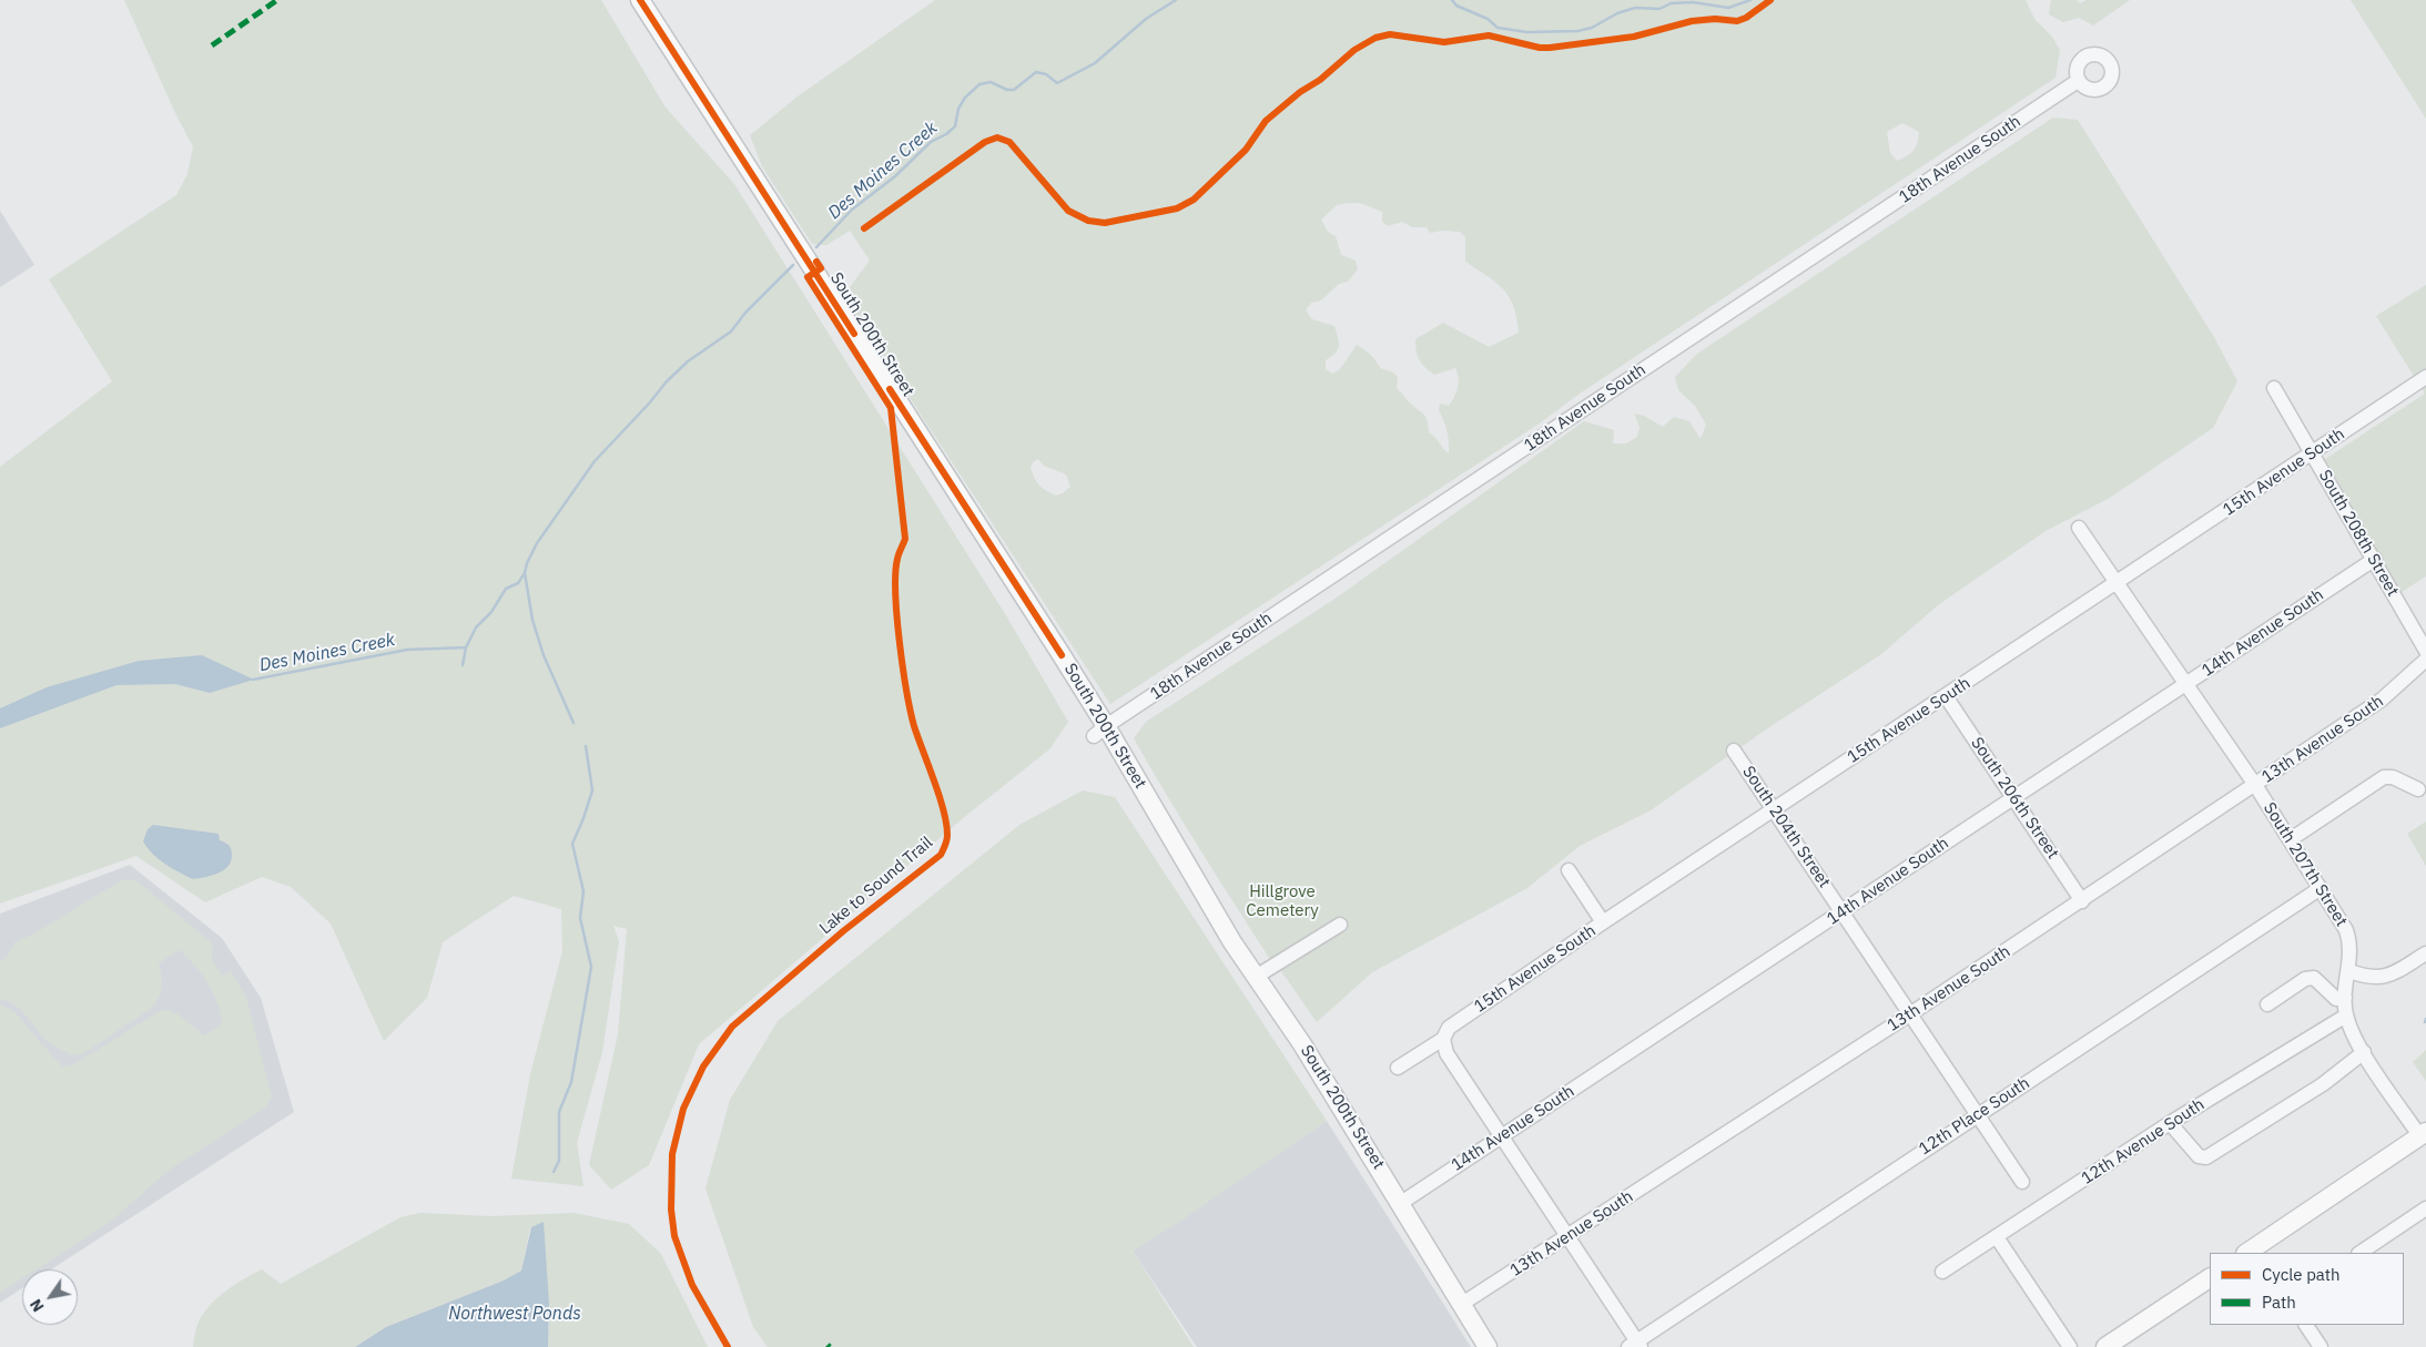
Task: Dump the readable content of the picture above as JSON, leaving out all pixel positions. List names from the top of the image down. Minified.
{"streets":{"main road":["South 200th Street"],"street":["18th Avenue South","15th Avenue South","South 208th Street","14th Avenue South","13th Avenue South","South 206th Street","South 204th Street","South 207th Street","12th Place South","12th Avenue South"],"cycle path":["Lake to Sound Trail"]},"crossings":[["18th Avenue South","South 200th Street"],["South 200th Street","14th Avenue South"],["South 200th Street","13th Avenue South"],["15th Avenue South","South 208th Street"],["15th Avenue South","South 206th Street"],["15th Avenue South","South 204th Street"],["15th Avenue South","South 207th Street"],["South 208th Street","14th Avenue South"],["14th Avenue South","South 206th Street"],["14th Avenue South","South 204th Street"],["14th Avenue South","South 207th Street"],["13th Avenue South","South 206th Street"],["13th Avenue South","South 204th Street"],["13th Avenue South","South 207th Street"],["South 204th Street","12th Place South"],["South 207th Street","12th Place South"],["South 207th Street","12th Avenue South"]],"water":["Des Moines Creek","Northwest Ponds"],"parks":["Hillgrove Cemetery"],"legend":["Cycle path","Path"],"north":"bottom left"}
